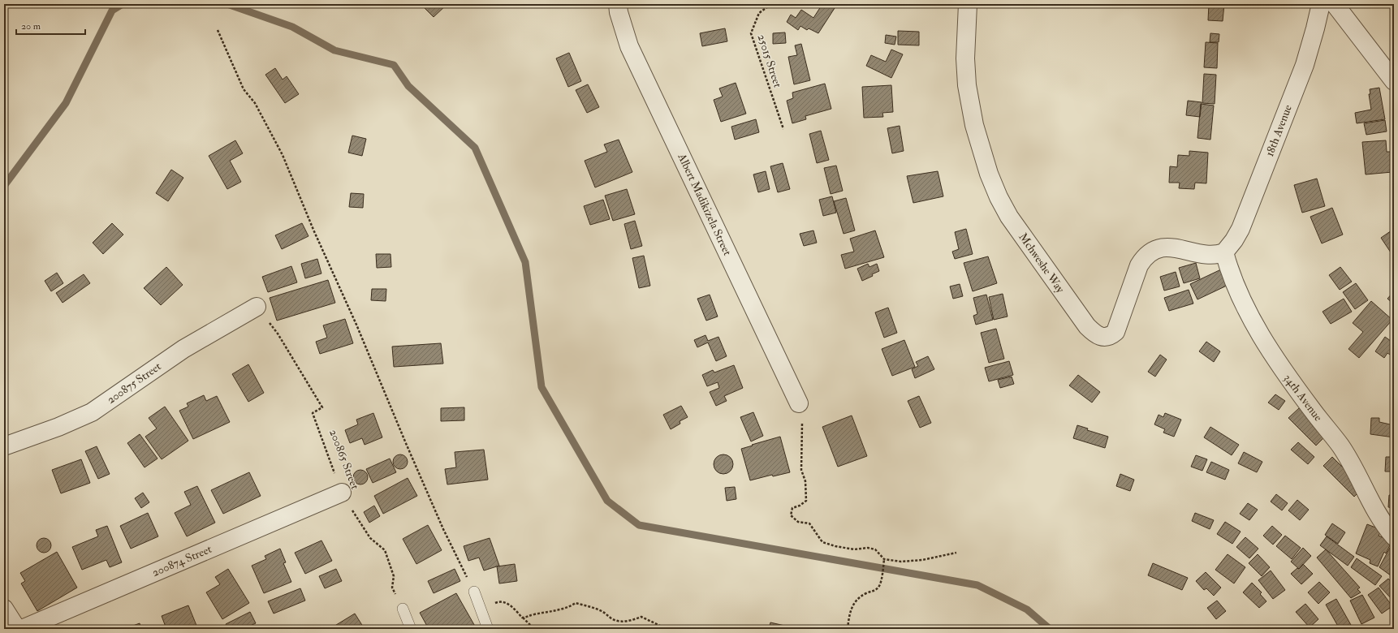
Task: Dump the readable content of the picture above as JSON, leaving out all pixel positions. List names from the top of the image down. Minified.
{"streets":{"street":["18th Avenue","Albert Madikizela Street","Mchweshe Way","200875 Street","34th Avenue","200874 Street"],"path":["25015 Street","200865 Street"]},"crossings":[["18th Avenue","Mchweshe Way"],["18th Avenue","34th Avenue"],["Mchweshe Way","34th Avenue"],["200875 Street","200865 Street"],["200865 Street","200874 Street"]],"scale_bar":"20 m"}
